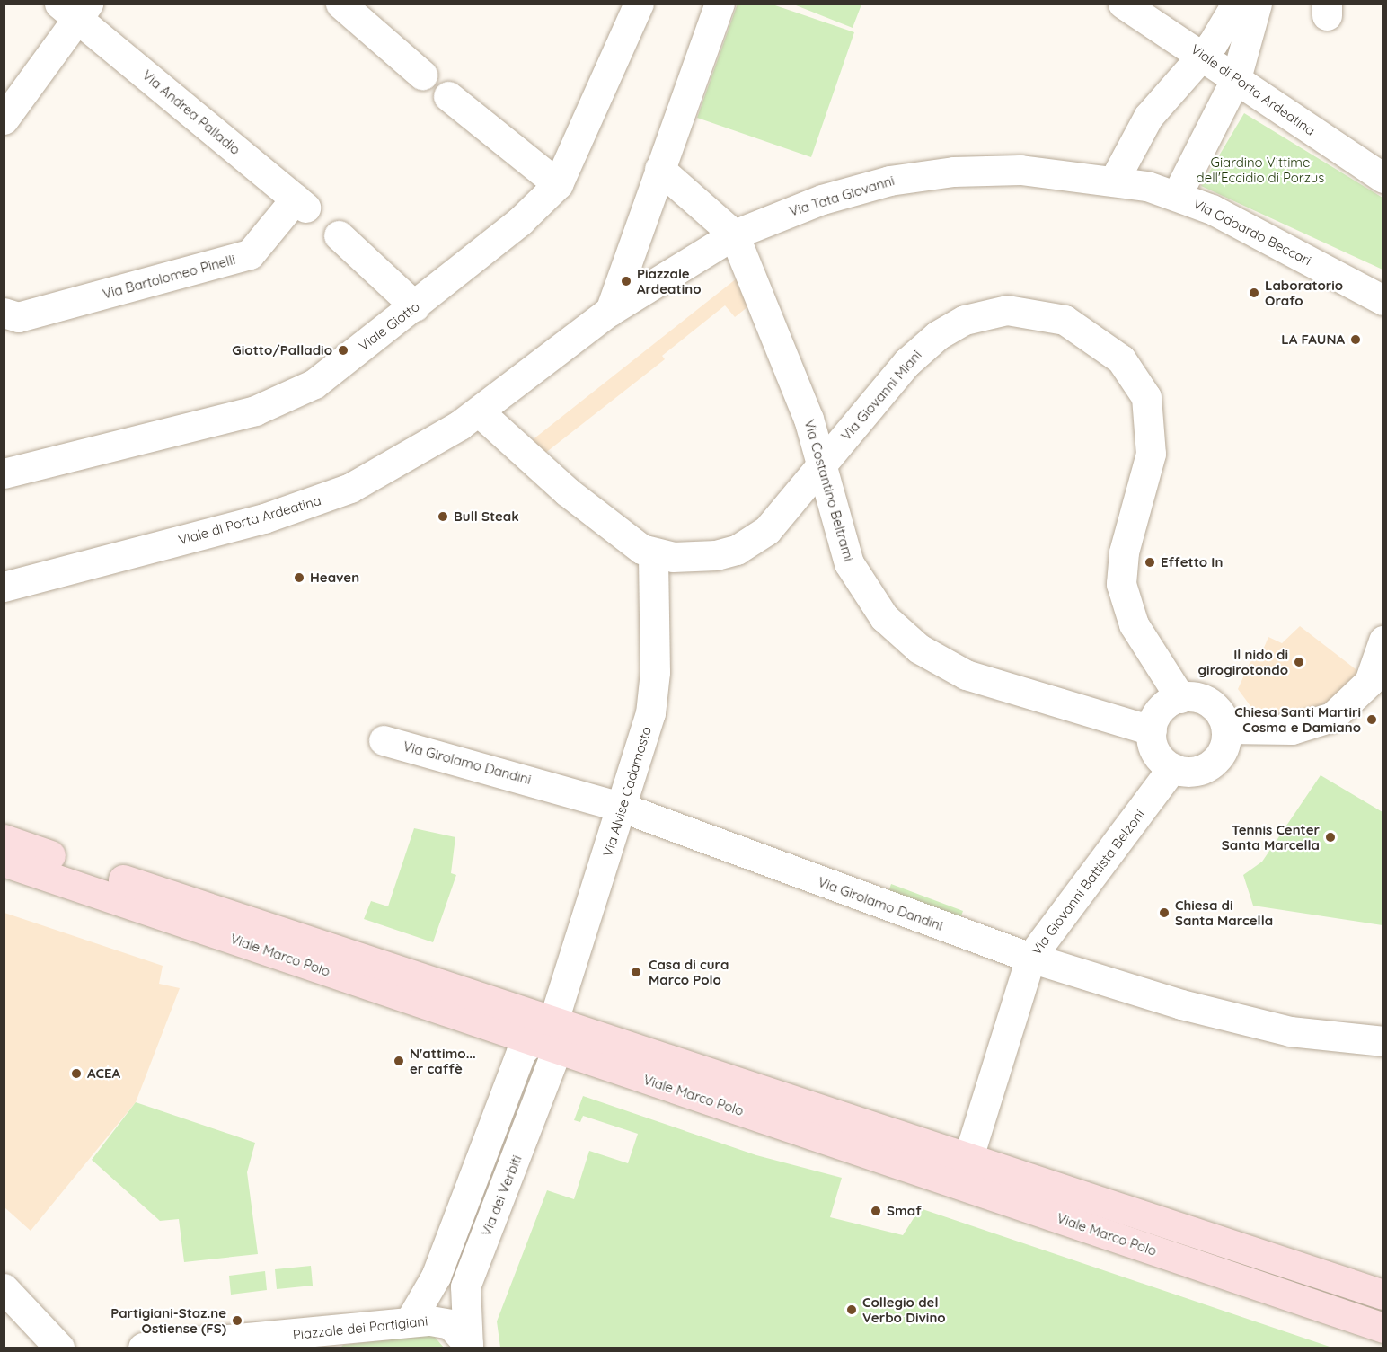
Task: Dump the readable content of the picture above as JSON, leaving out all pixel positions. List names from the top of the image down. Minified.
{"streets":{"main road":["Viale Marco Polo"],"street":["Viale di Porta Ardeatina","Via Andrea Palladio","Via Tata Giovanni","Via Odoardo Beccari","Via Bartolomeo Pinelli","Viale Giotto","Via Giovanni Miani","Via Costantino Beltrami","Via Girolamo Dandini","Via Alvise Cadamosto","Via Giovanni Battista Belzoni","Via dei Verbiti","Piazzale dei Partigiani"]},"crossings":[["Via Andrea Palladio","Via Bartolomeo Pinelli"],["Via Tata Giovanni","Via Odoardo Beccari"],["Via Tata Giovanni","Via Costantino Beltrami"],["Via Giovanni Miani","Via Costantino Beltrami"],["Via Giovanni Miani","Via Alvise Cadamosto"],["Via Giovanni Miani","Via Giovanni Battista Belzoni"],["Via Costantino Beltrami","Via Giovanni Battista Belzoni"],["Via Girolamo Dandini","Via Alvise Cadamosto"],["Via Girolamo Dandini","Via Giovanni Battista Belzoni"],["Via Alvise Cadamosto","Viale Marco Polo"],["Via Giovanni Battista Belzoni","Viale Marco Polo"],["Viale Marco Polo","Via dei Verbiti"],["Via dei Verbiti","Piazzale dei Partigiani"]],"parks":["Giardino Vittime dell'Eccidio di Porzus"],"places":["Piazzale Ardeatino","Laboratorio Orafo","LA FAUNA","Giotto/Palladio","Bull Steak","Effetto In","Heaven","Il nido di girogirotondo","Chiesa Santi Martiri Cosma e Damiano","Tennis Center Santa Marcella","Chiesa di Santa Marcella","Casa di cura Marco Polo","N'attimo... er caffè","ACEA","Smaf","Collegio del Verbo Divino","Partigiani-Staz.ne Ostiense (FS)"]}
